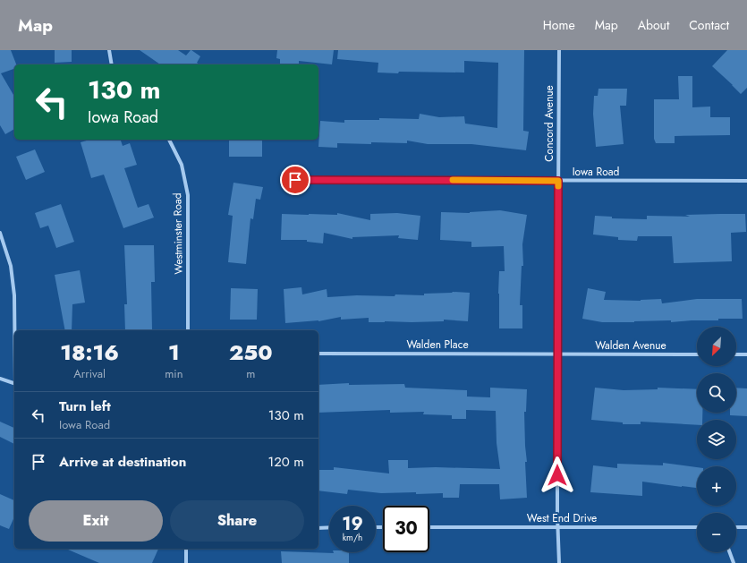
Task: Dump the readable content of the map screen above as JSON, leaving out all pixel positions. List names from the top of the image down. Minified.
{"streets":{"street":["Concord Avenue","Iowa Road","Westminster Road","Walden Place","Walden Avenue","West End Drive"]},"crossings":[["Concord Avenue","Iowa Road"],["Concord Avenue","Walden Place"],["Concord Avenue","Walden Avenue"],["Concord Avenue","West End Drive"],["Walden Place","Walden Avenue"]],"north":"bottom left","page":{"header":"Map","nav":["Home","Map","About","Contact"],"turn":["130 m","Iowa Road"],"map_buttons":["+","−"],"eta":["18:16","Arrival","1","min","250","m"],"list":[{"name":"Turn left","note":"Iowa Road","value":"130 m"},{"name":"Arrive at destination","value":"120 m"}],"buttons":["Exit","Share"],"speed":"19 km/h","limit":"30"}}
